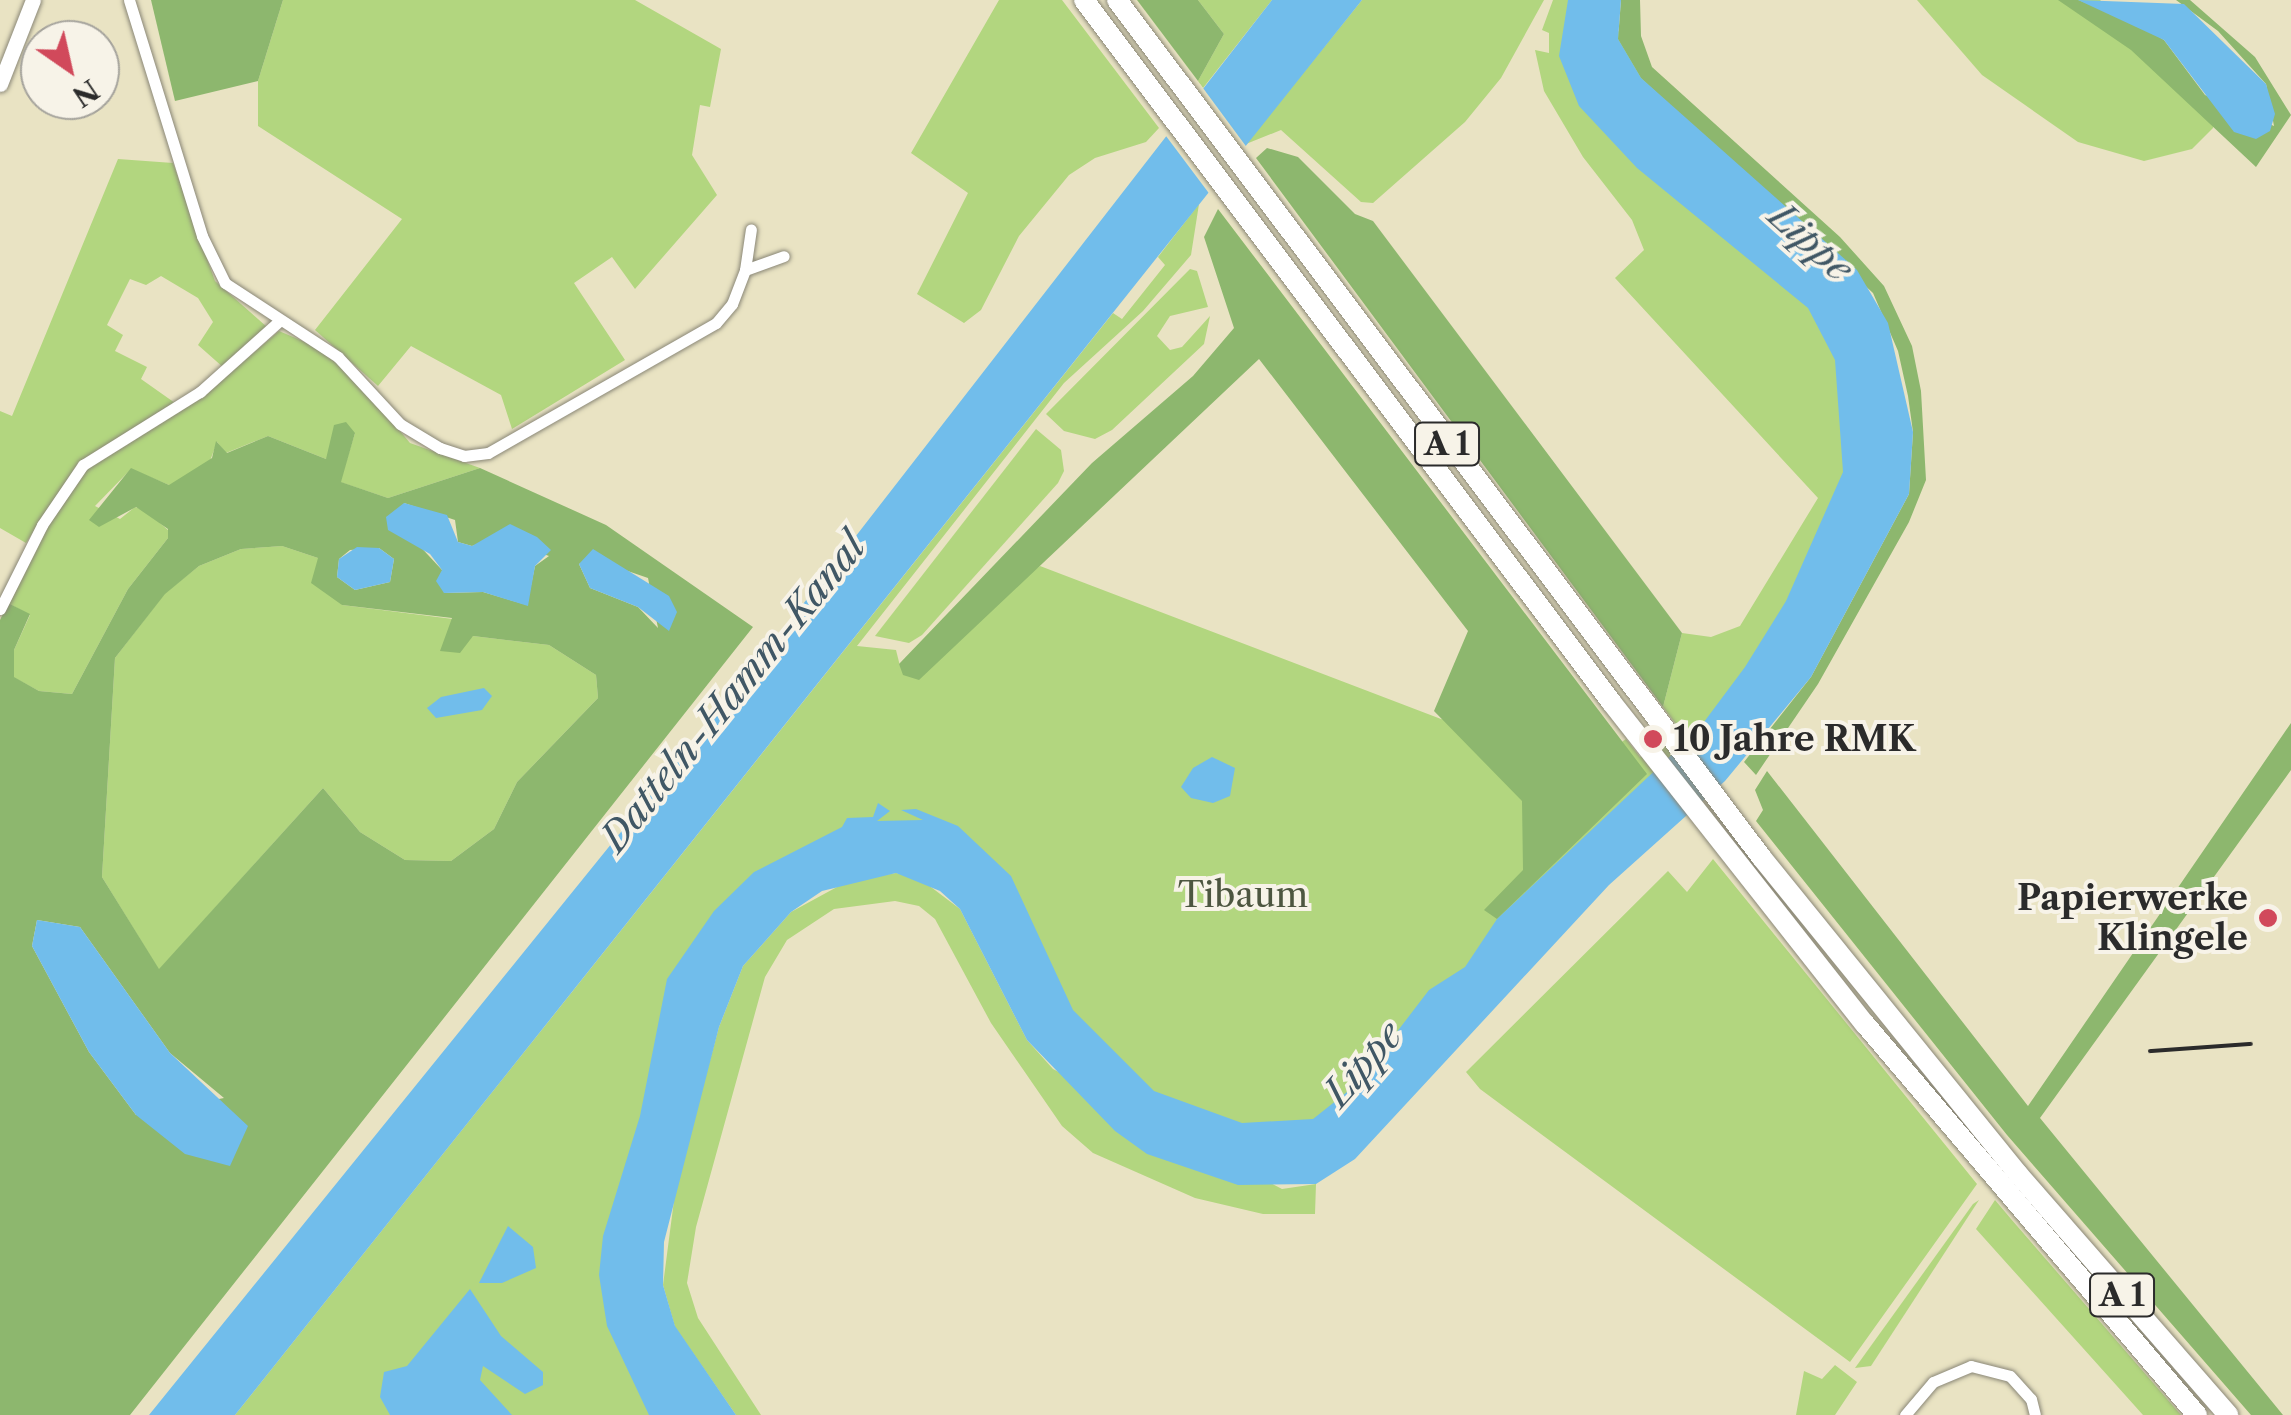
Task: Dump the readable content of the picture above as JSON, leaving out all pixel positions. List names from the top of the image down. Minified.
{"streets":{"highway":["A 1"]},"water":["Lippe","Datteln-Hamm-Kanal"],"parks":["Tibaum"],"places":["10 Jahre RMK","Papierwerke Klingele"],"north":"bottom right"}
